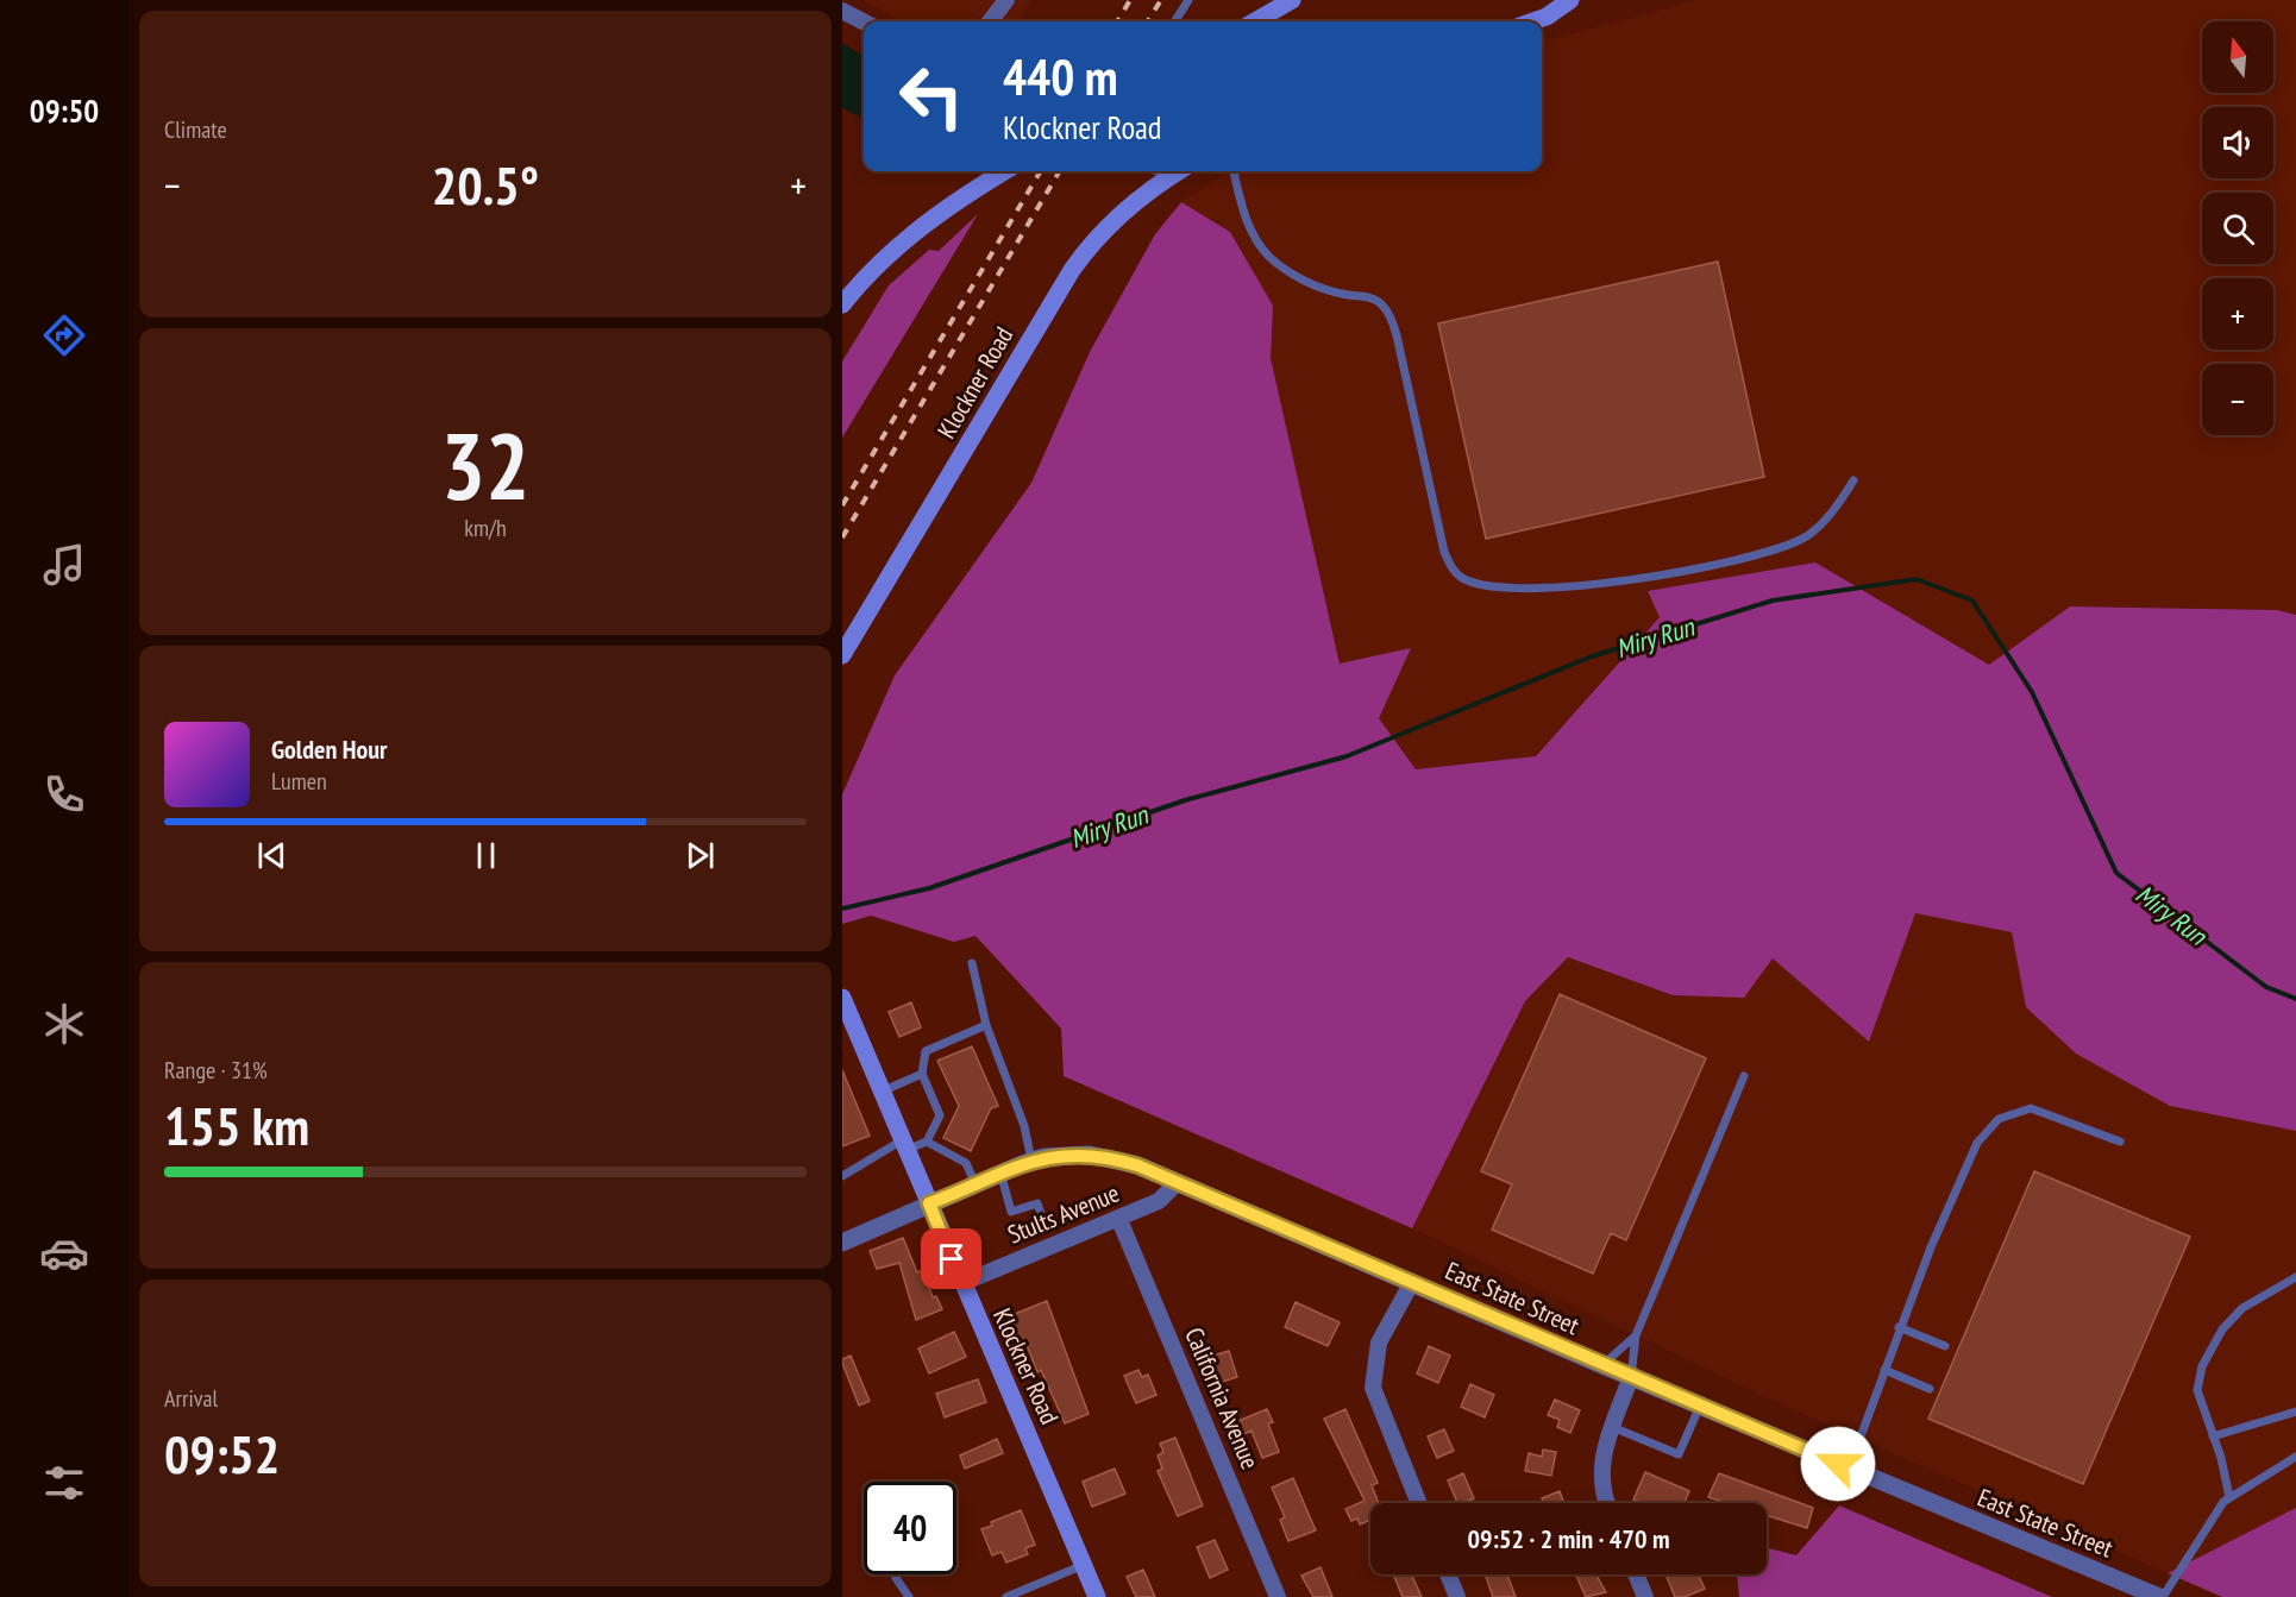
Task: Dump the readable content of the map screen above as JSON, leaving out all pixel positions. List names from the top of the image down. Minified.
{"streets":{"main road":["Klockner Road"],"street":["Stults Avenue","East State Street","California Avenue"]},"crossings":[["Klockner Road","Stults Avenue"],["Klockner Road","East State Street"],["Stults Avenue","East State Street"],["Stults Avenue","California Avenue"]],"water":["Miry Run"],"north":"top","page":{"tabs":"09:50","tile":["Climate",["32","km/h"],["Range · 31%","155 km"],["Arrival","09:52"]],"map_buttons":["+","−"],"turn":["440 m","Klockner Road"],"heat":["−","20.5°","+"],"song":["Golden Hour","Lumen"],"limit":"40","trip":"09:52 · 2 min · 470 m"}}
